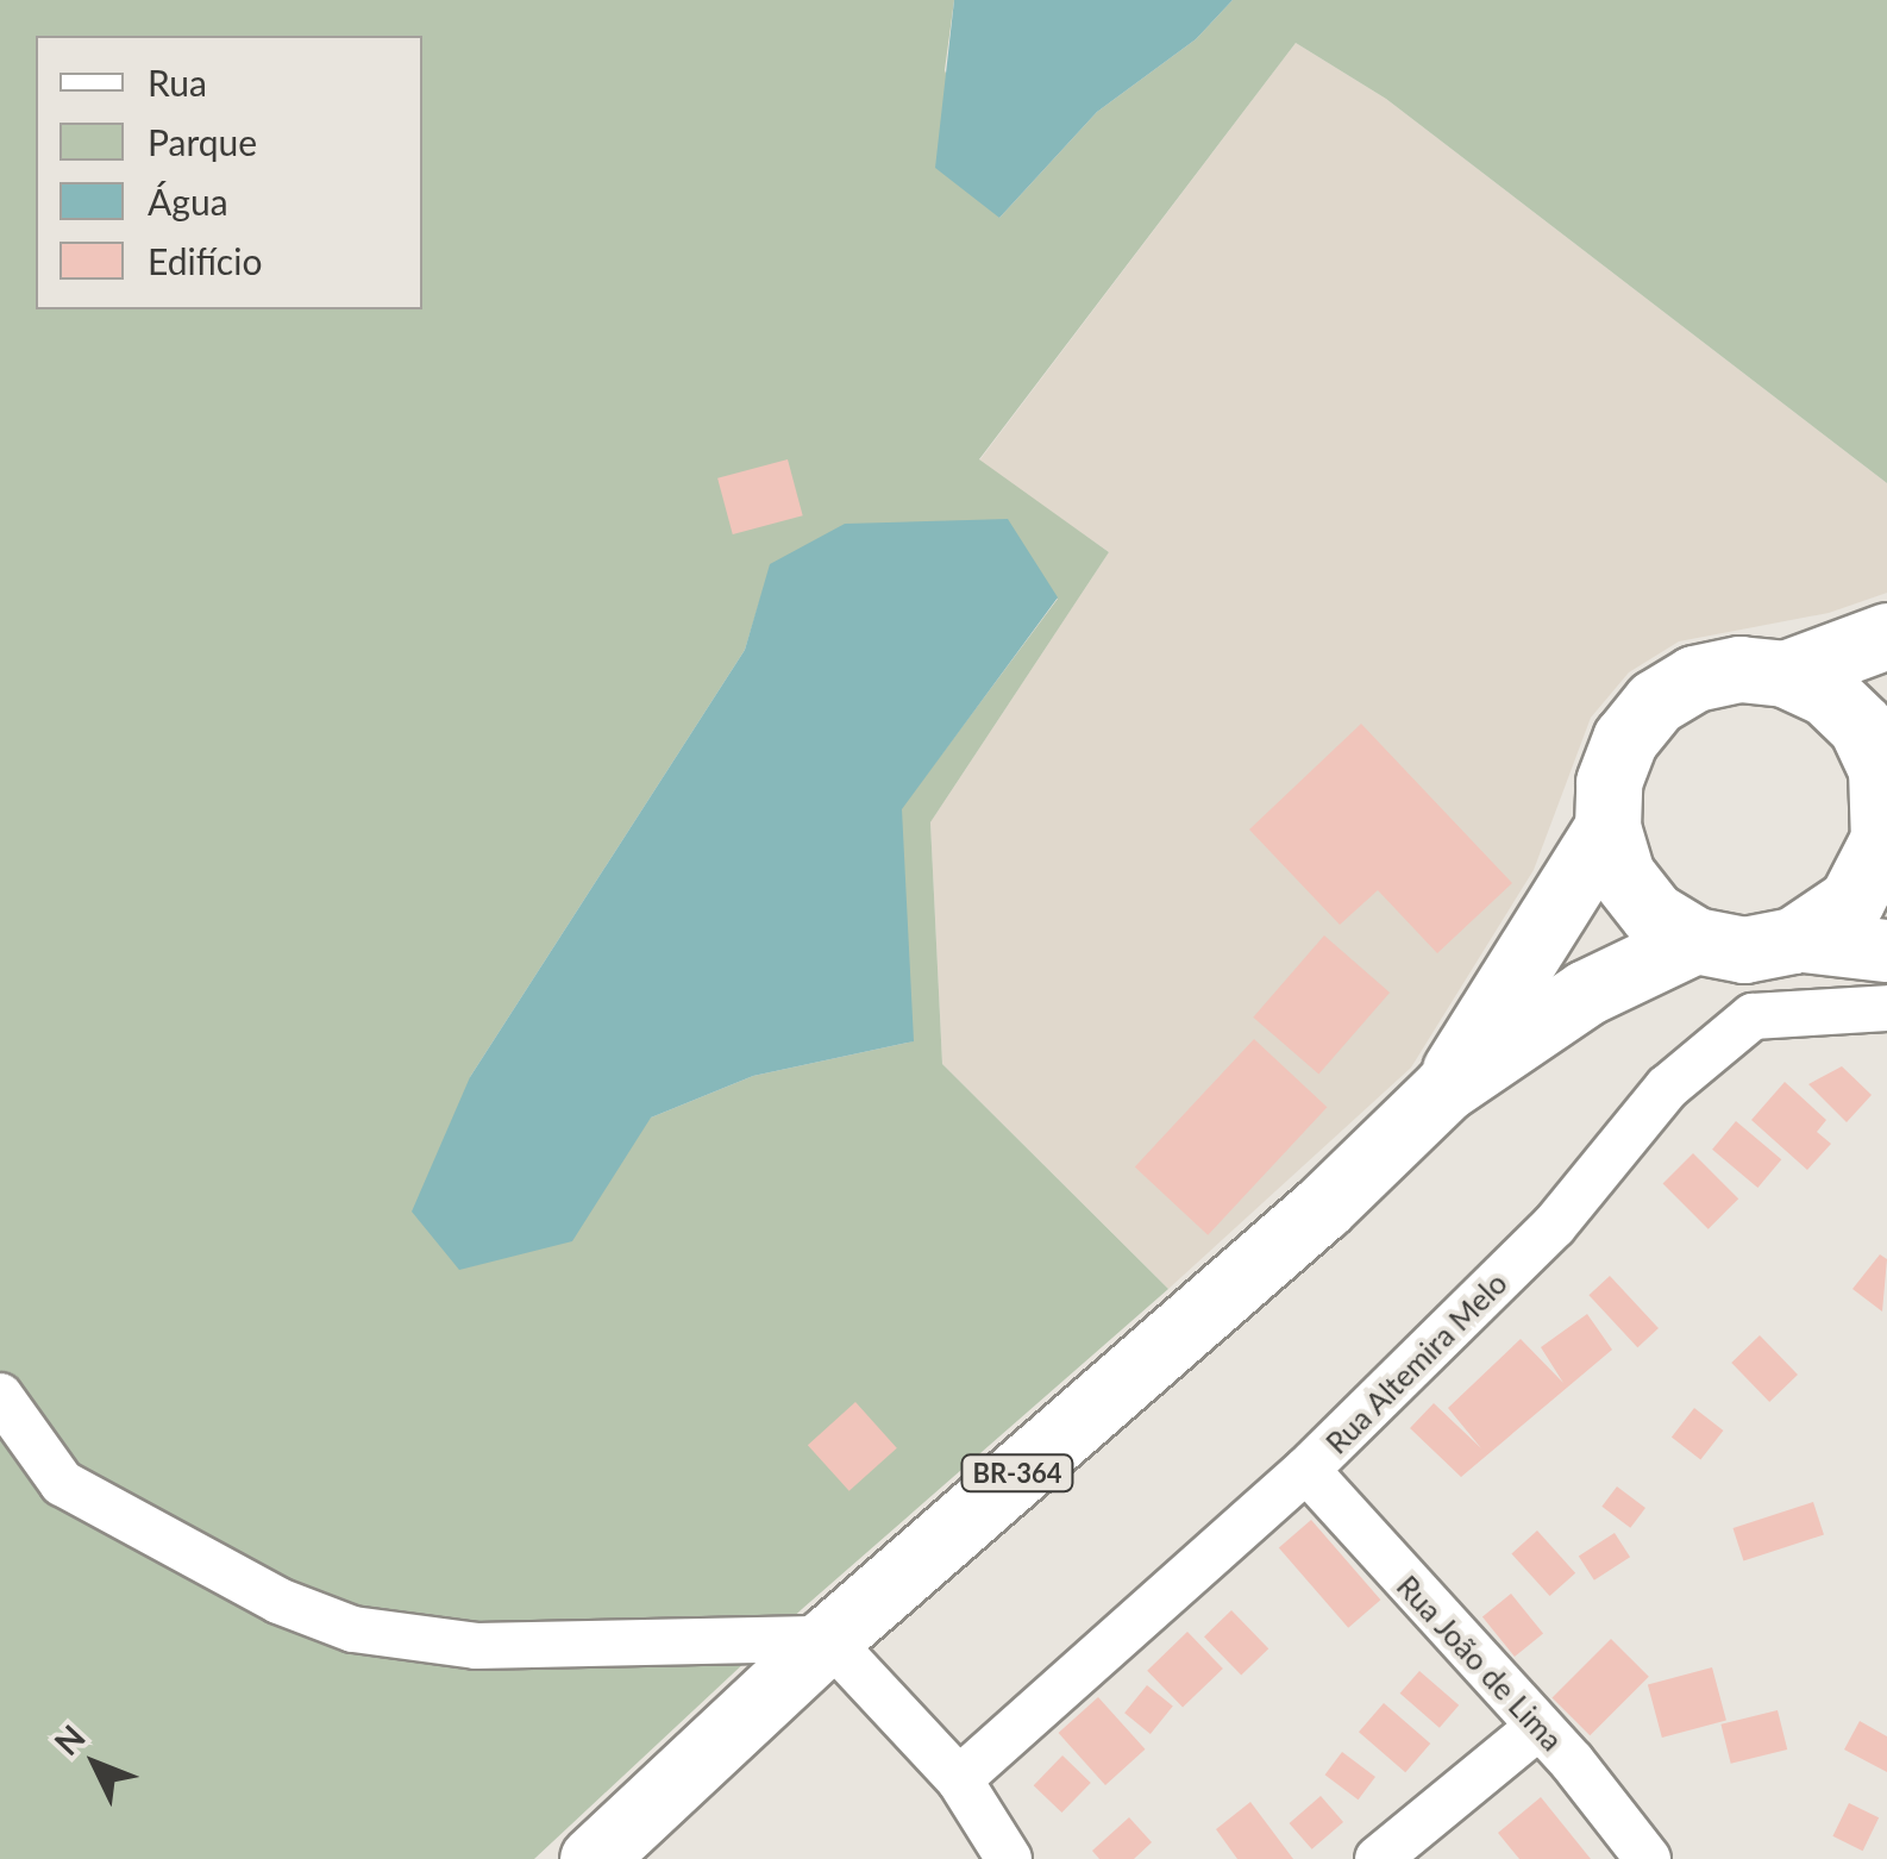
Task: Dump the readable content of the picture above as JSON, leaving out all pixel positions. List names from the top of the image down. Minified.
{"streets":{"main road":["BR-364"],"street":["Rua Altemira Melo","Rua João de Lima"]},"crossings":[["Rua Altemira Melo","Rua João de Lima"]],"legend":["Rua","Parque","Água","Edifício"],"north":"top left"}
